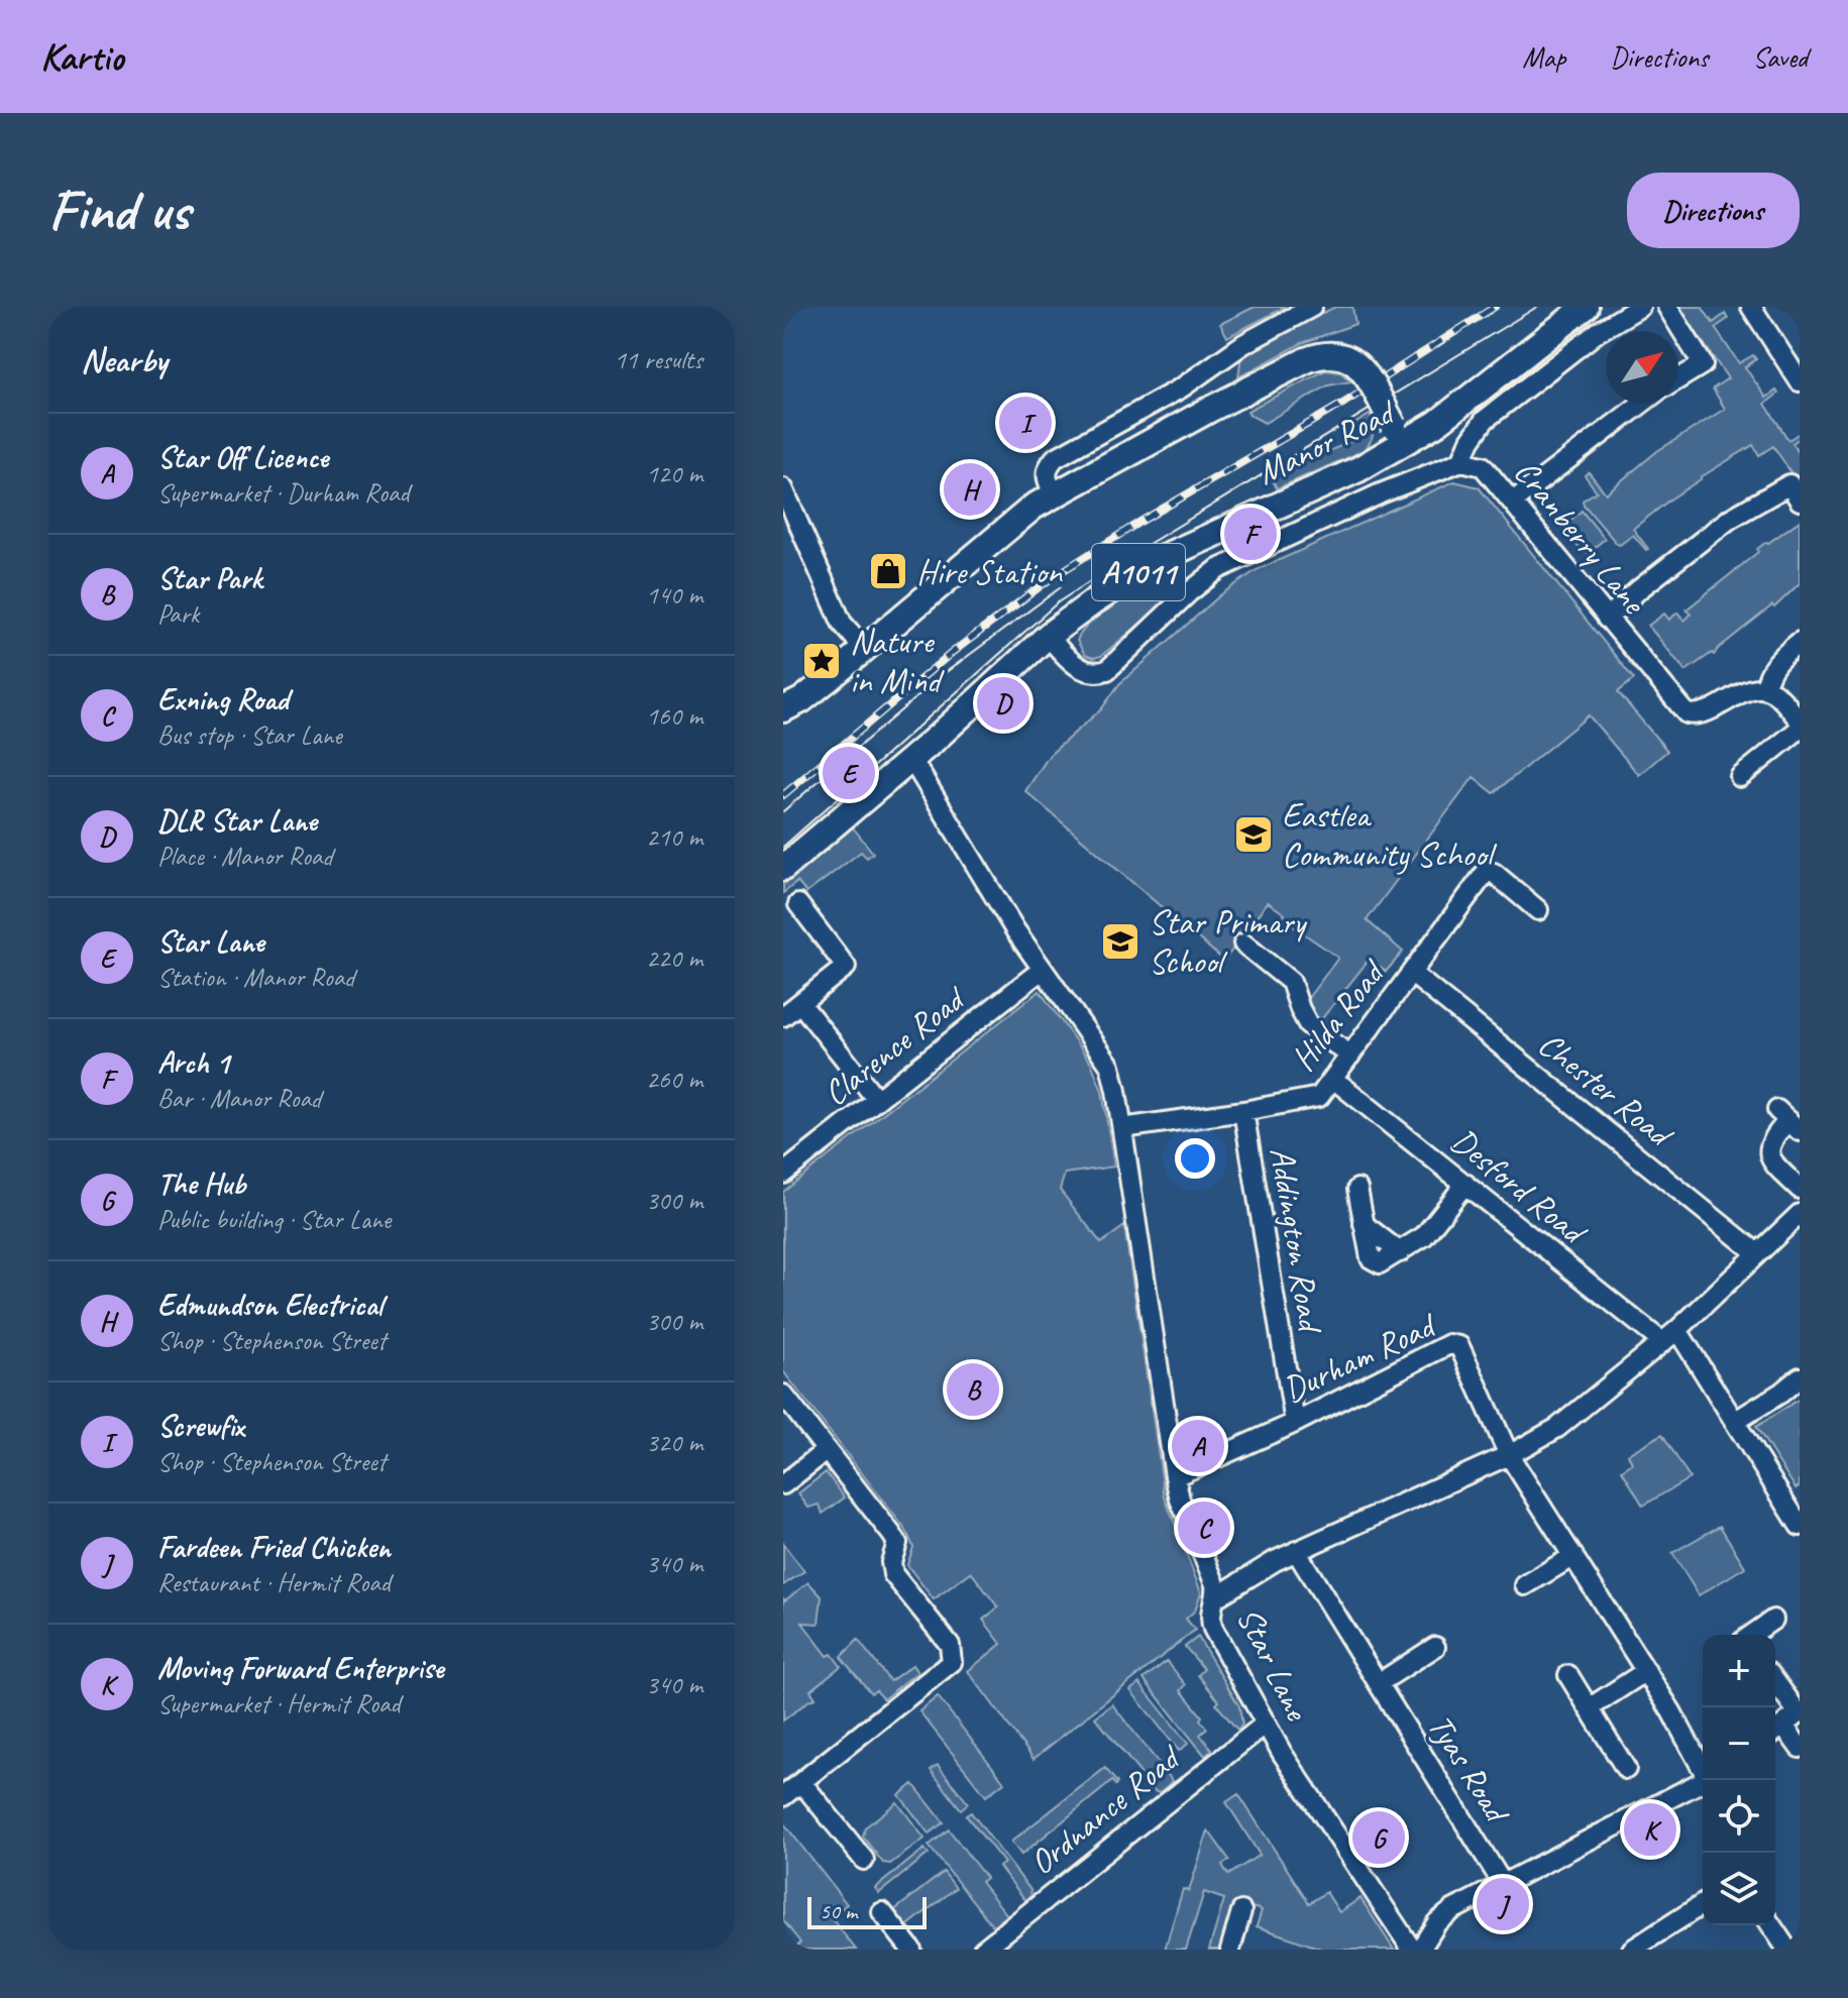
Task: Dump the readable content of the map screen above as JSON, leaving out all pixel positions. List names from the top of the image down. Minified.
{"streets":{"main road":["Manor Road","A1011"],"street":["Cranberry Lane","Hilda Road","Clarence Road","Chester Road","Desford Road","Addington Road","Durham Road","Star Lane","Tyas Road","Ordnance Road"]},"crossings":[["Manor Road","Cranberry Lane"],["Manor Road","Star Lane"],["Hilda Road","Chester Road"],["Hilda Road","Desford Road"],["Hilda Road","Addington Road"],["Hilda Road","Star Lane"],["Clarence Road","Star Lane"],["Addington Road","Durham Road"],["Durham Road","Star Lane"],["Star Lane","Ordnance Road"]],"places":{"shop":["Hire Station"],"place":["Nature in Mind"],"school or university":["Eastlea Community School","Star Primary School"]},"scale_bar":"50 m","north":"top right","page":{"header":"Kartio","nav":["Map","Directions","Saved"],"buttons":"Directions","title":"Find us","heading":["Nearby","11 results"],"pins":["I","H","F","D","E","B","A","C","K","G","J"],"list":[{"mark":"A","name":"Star Off Licence","note":"Supermarket · Durham Road","value":"120 m"},{"mark":"B","name":"Star Park","note":"Park","value":"140 m"},{"mark":"C","name":"Exning Road","note":"Bus stop · Star Lane","value":"160 m"},{"mark":"D","name":"DLR Star Lane","note":"Place · Manor Road","value":"210 m"},{"mark":"E","name":"Star Lane","note":"Station · Manor Road","value":"220 m"},{"mark":"F","name":"Arch 1","note":"Bar · Manor Road","value":"260 m"},{"mark":"G","name":"The Hub","note":"Public building · Star Lane","value":"300 m"},{"mark":"H","name":"Edmundson Electrical","note":"Shop · Stephenson Street","value":"300 m"},{"mark":"I","name":"Screwfix","note":"Shop · Stephenson Street","value":"320 m"},{"mark":"J","name":"Fardeen Fried Chicken","note":"Restaurant · Hermit Road","value":"340 m"},{"mark":"K","name":"Moving Forward Enterprise","note":"Supermarket · Hermit Road","value":"340 m"}],"map_buttons":["+","−"],"scale":"50 m"}}
